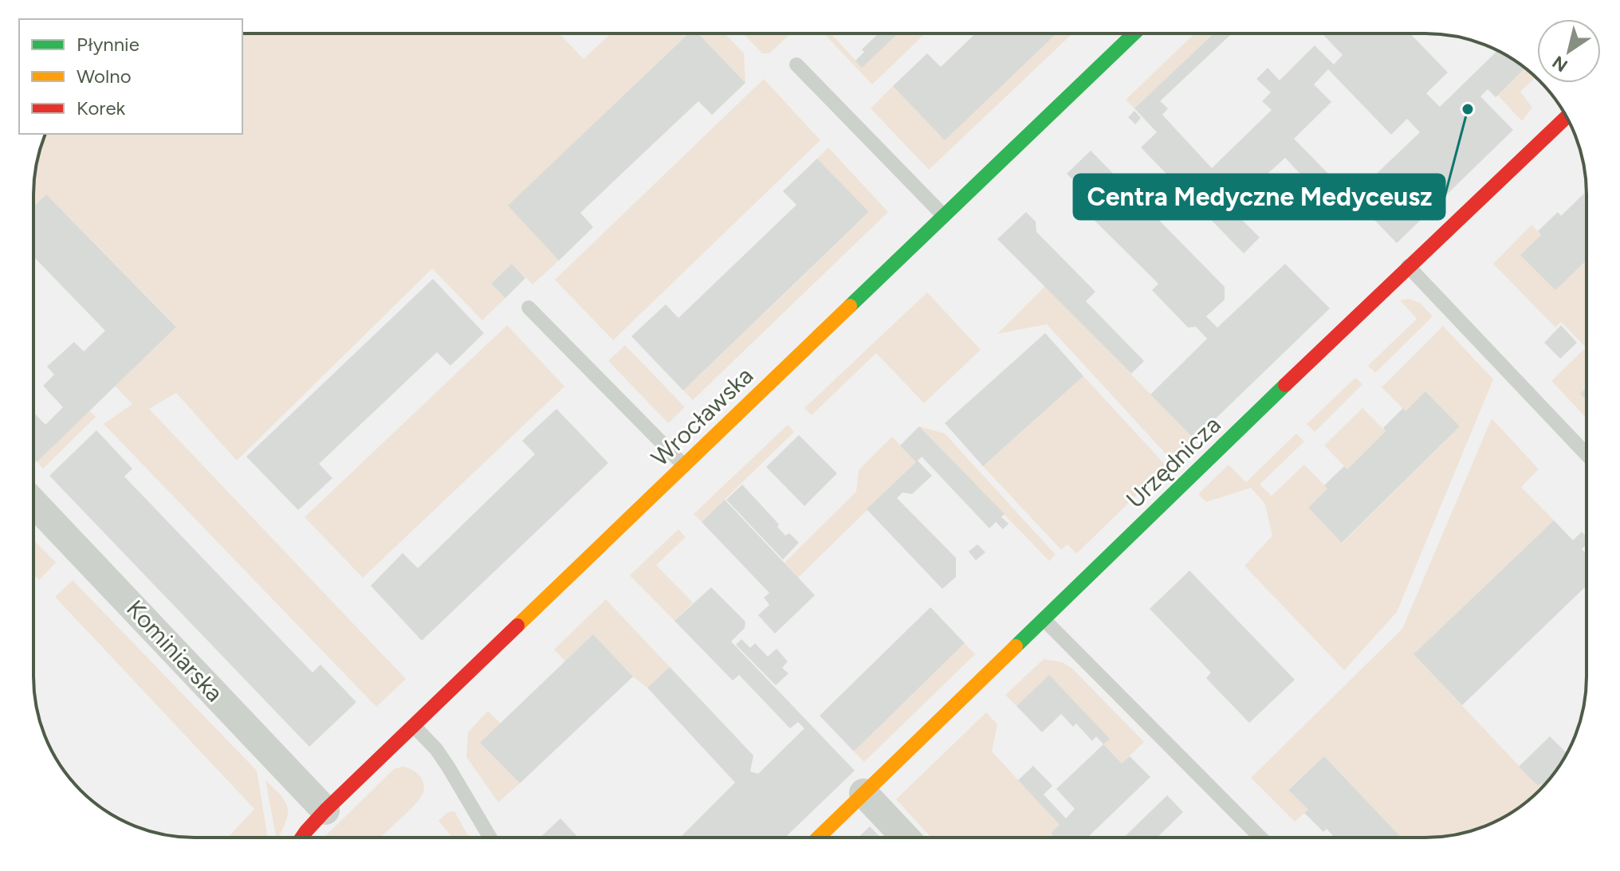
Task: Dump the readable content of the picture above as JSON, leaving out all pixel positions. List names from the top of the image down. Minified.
{"streets":{"street":["Wrocławska","Urzędnicza","Kominiarska"]},"crossings":[["Wrocławska","Kominiarska"]],"places":["Centra Medyczne Medyceusz"],"legend":["Płynnie","Wolno","Korek"],"north":"bottom left"}
